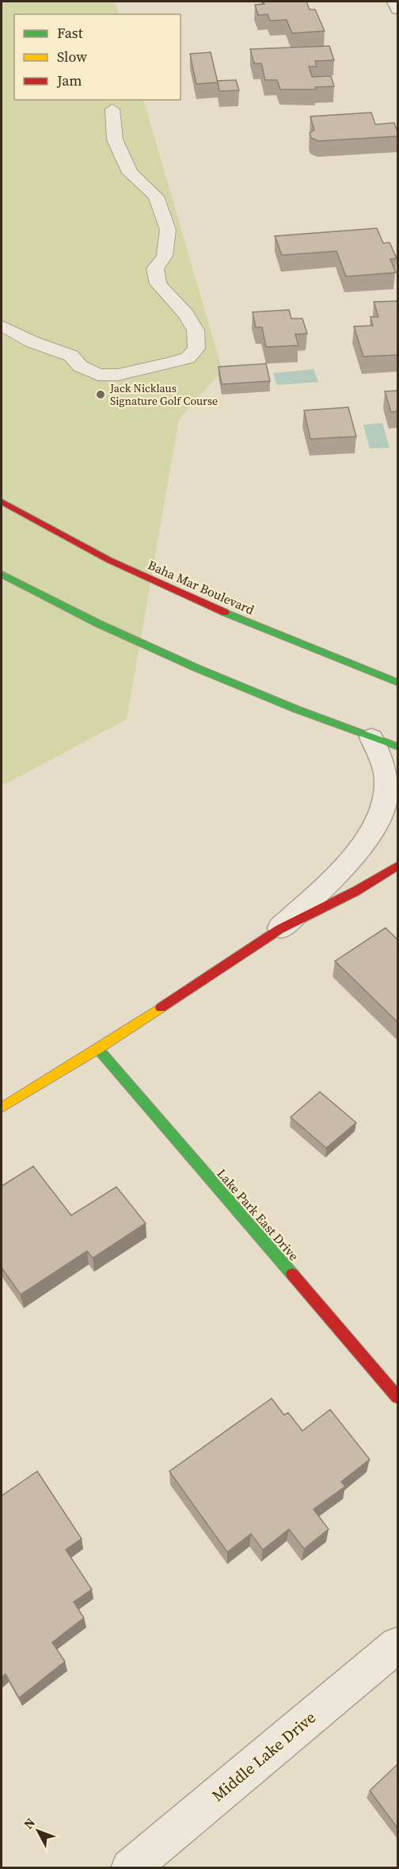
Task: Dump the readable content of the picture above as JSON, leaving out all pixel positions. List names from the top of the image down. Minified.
{"streets":{"main road":["Baha Mar Boulevard","Lake Park East Drive"],"street":["Middle Lake Drive"]},"places":["Jack Nicklaus Signature Golf Course"],"legend":["Fast","Slow","Jam"],"north":"top left"}
